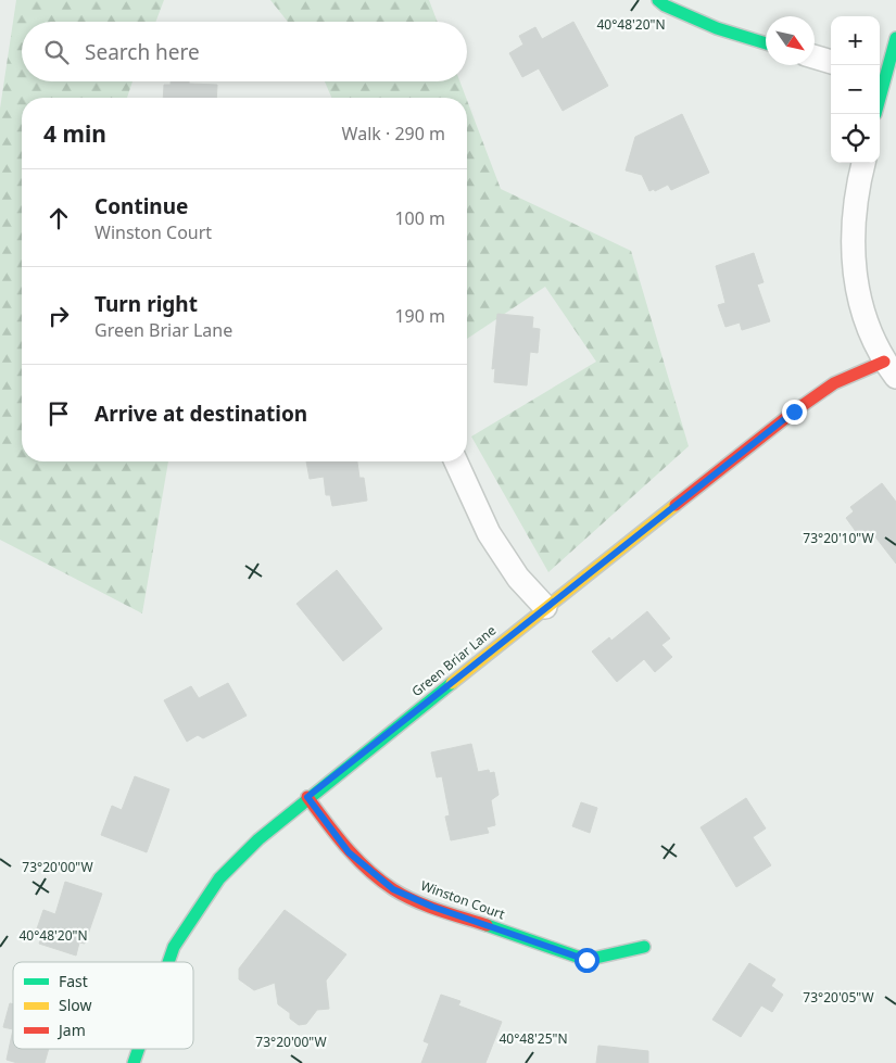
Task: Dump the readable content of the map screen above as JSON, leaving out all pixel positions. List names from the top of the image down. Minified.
{"streets":{"street":["Green Briar Lane","Winston Court"]},"crossings":[["Green Briar Lane","Winston Court"]],"legend":["Fast","Slow","Jam"],"north":"bottom right","page":{"map_buttons":["+","−"],"search":"Search here","heading":["4 min","Walk · 290 m"],"list":[["Continue","Winston Court","100 m"],["Turn right","Green Briar Lane","190 m"],"Arrive at destination"]},"coordinates":["40°48'20\"N","73°20'10\"W","73°20'00\"W","73°20'05\"W","40°48'25\"N"]}
